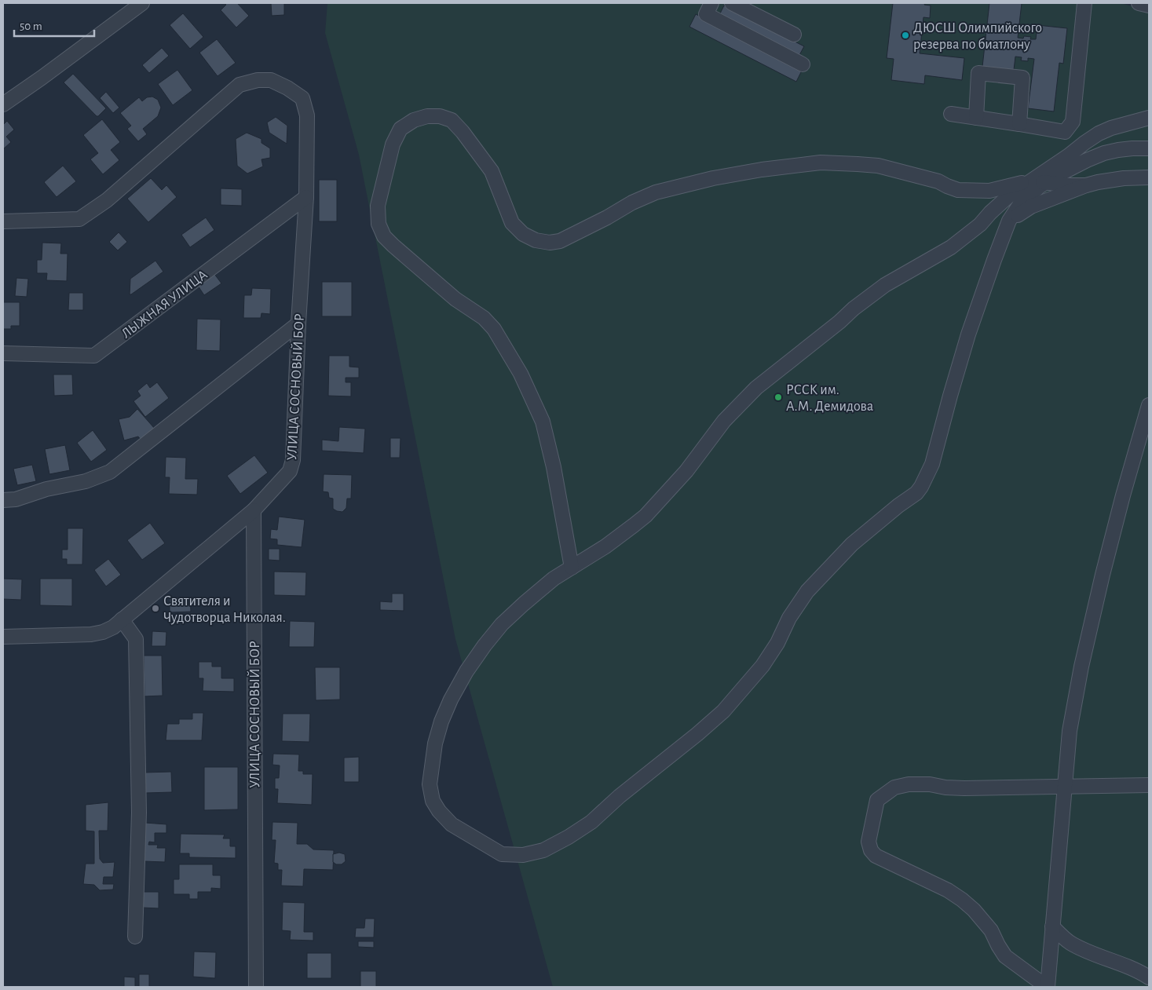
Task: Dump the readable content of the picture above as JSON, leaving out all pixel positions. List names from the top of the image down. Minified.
{"streets":{"street":["ЛЫЖНАЯ УЛИЦА","УЛИЦА СОСНОВЫЙ БОР"]},"crossings":[["ЛЫЖНАЯ УЛИЦА","УЛИЦА СОСНОВЫЙ БОР"]],"places":["ДЮСШ Олимпийского резерва по биатлону","РССК им. А.М. Демидова","Святителя и Чудотворца Николая."],"scale_bar":"50 m"}
